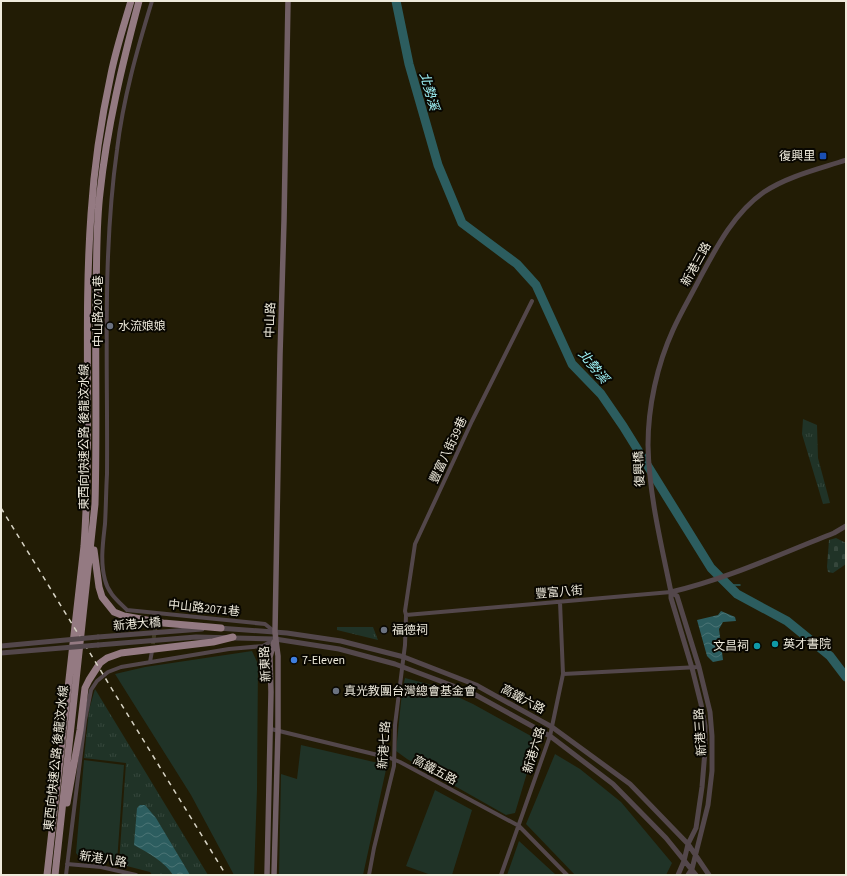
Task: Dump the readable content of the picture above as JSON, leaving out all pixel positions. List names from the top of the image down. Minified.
{"streets":{"highway":["東西向快速公路 後龍汶水線"],"main road":["中山路","新東路"],"street":["新港三路","中山路2071巷","豐富八街39巷","復興橋","豐富八街","新港大橋","高鐵六路","新港七路","新港六路","高鐵五路","新港八路"]},"crossings":[["新港三路","復興橋"],["新港三路","豐富八街"],["新港三路","高鐵六路"],["中山路2071巷","中山路"],["中山路2071巷","新港大橋"],["中山路2071巷","高鐵六路"],["中山路","新港大橋"],["中山路","新東路"],["中山路","高鐵六路"],["豐富八街39巷","豐富八街"],["豐富八街39巷","新港七路"],["豐富八街","新港七路"],["豐富八街","新港六路"],["新港大橋","新東路"],["新港大橋","高鐵六路"],["新東路","高鐵六路"],["新東路","高鐵五路"],["高鐵六路","新港七路"],["高鐵六路","新港六路"],["新港七路","高鐵五路"],["新港六路","高鐵五路"]],"water":["北勢溪"],"places":{"transit":["復興里"],"other":["水流娘娘","福德祠","英才書院","文昌祠","7-Eleven","真光教團台灣總會基金會"]}}
